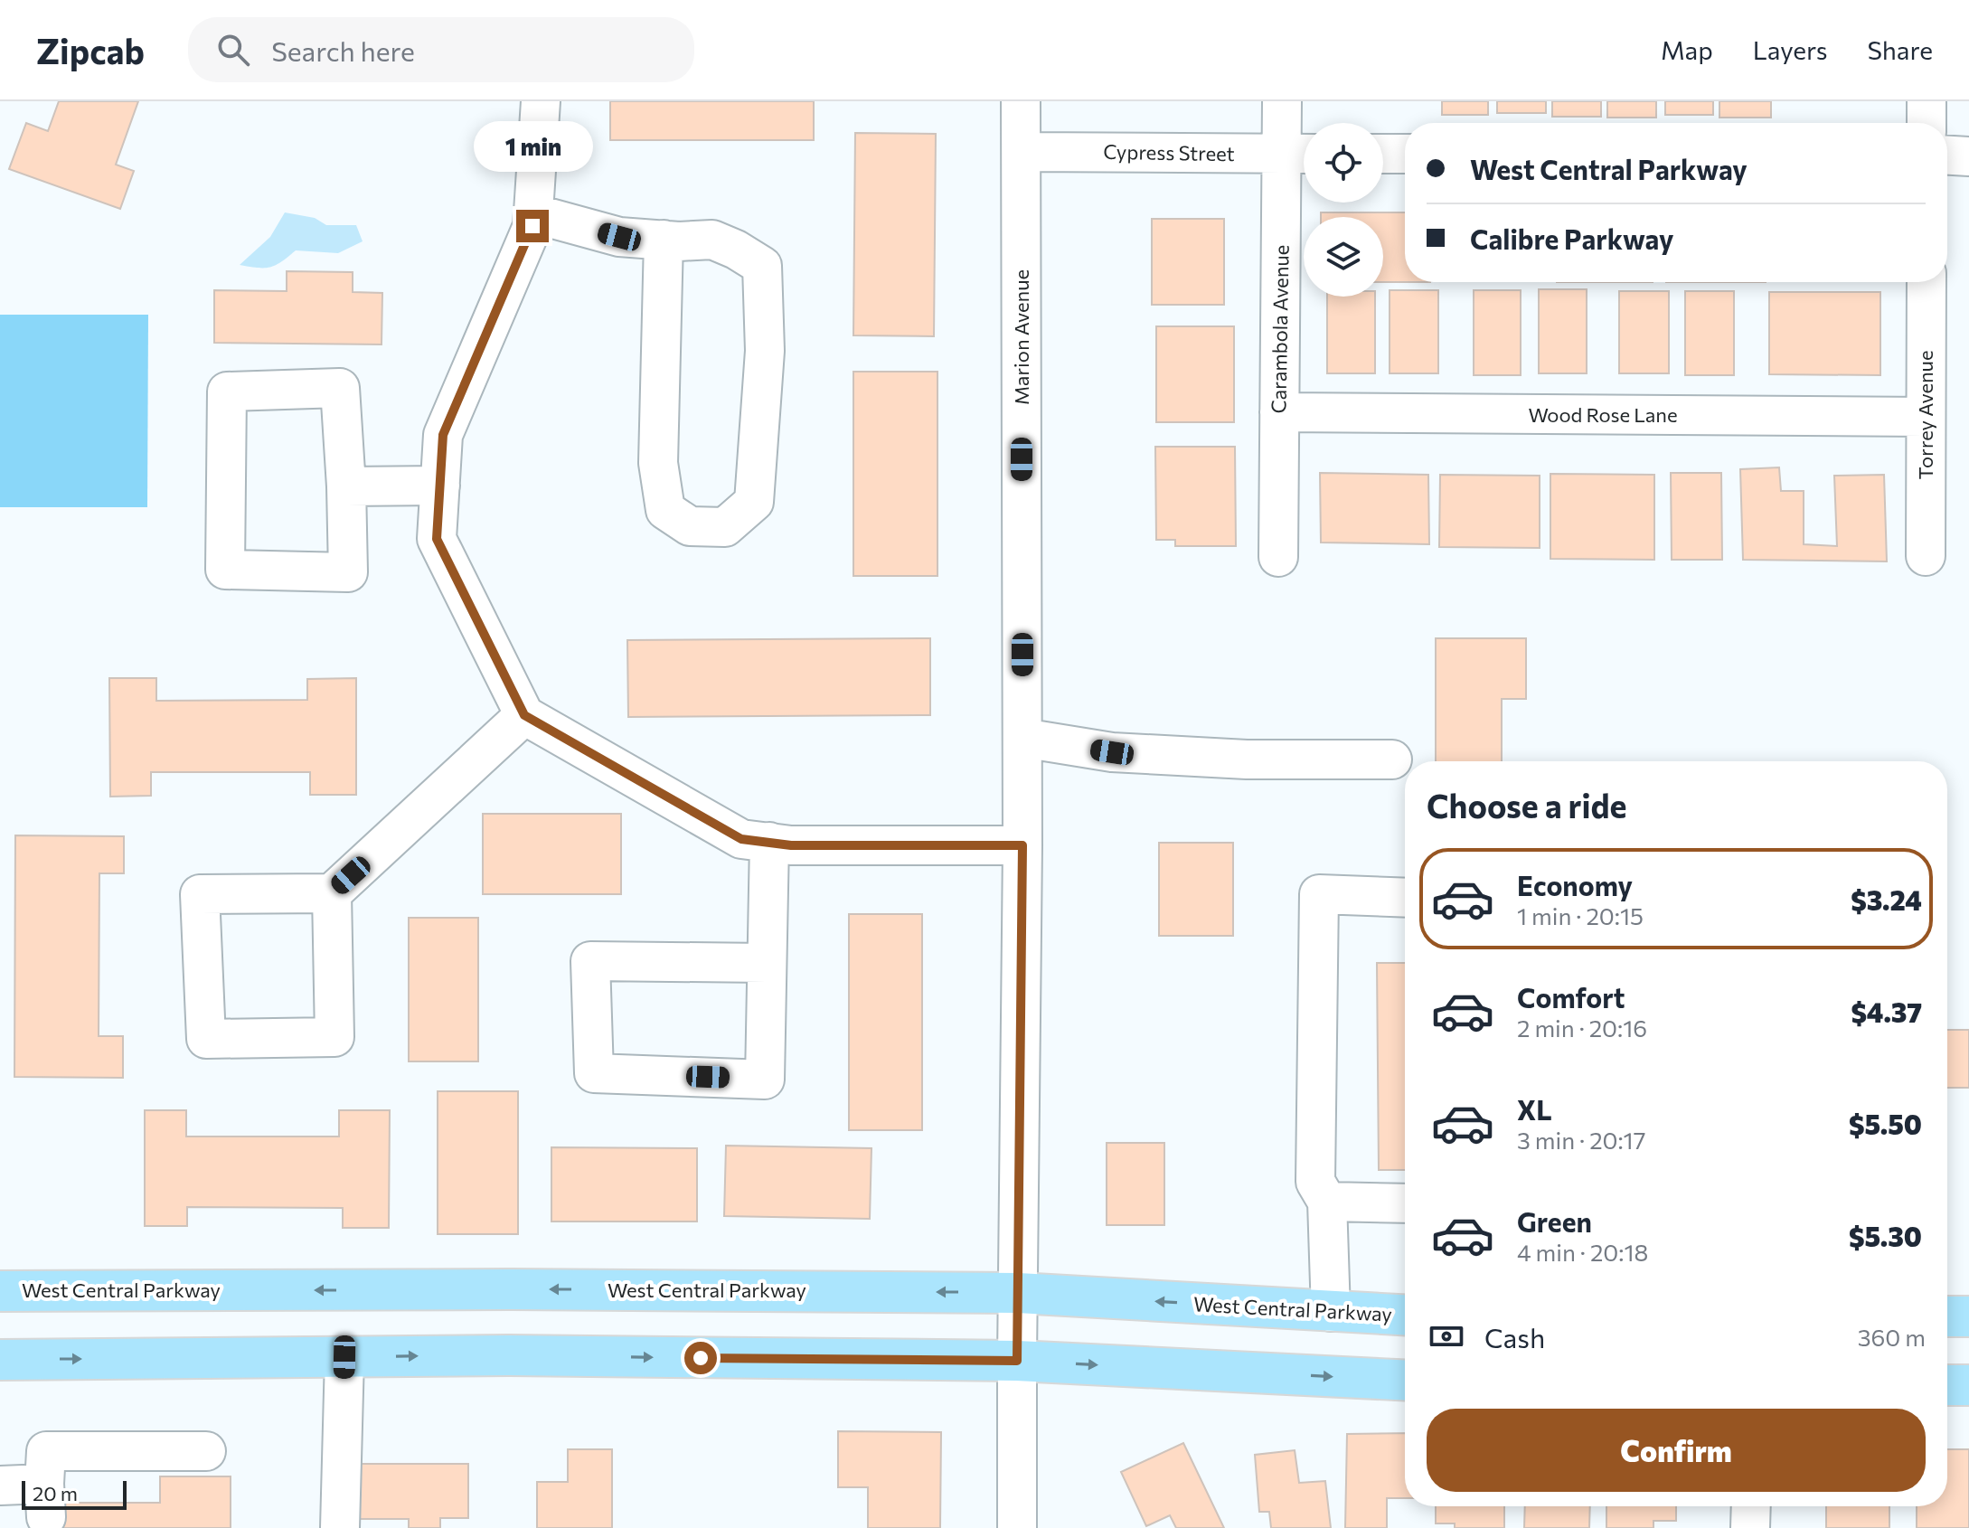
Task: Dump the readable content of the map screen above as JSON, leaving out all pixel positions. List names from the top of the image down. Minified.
{"streets":{"main road":["West Central Parkway"],"street":["Cypress Street","Carambola Avenue","Marion Avenue","Wood Rose Lane","Torrey Avenue"]},"crossings":[["Cypress Street","Carambola Avenue"],["Cypress Street","Marion Avenue"],["Carambola Avenue","Wood Rose Lane"],["Marion Avenue","West Central Parkway"],["Wood Rose Lane","Torrey Avenue"]],"scale_bar":"20 m","page":{"header":"Zipcab","search":"Search here","nav":["Map","Layers","Share"],"bubble":"1 min","banner":["West Central Parkway","Calibre Parkway"],"heading":"Choose a ride","list":[{"name":"Economy","note":"1 min · 20:15","value":"$3.24"},{"name":"Comfort","note":"2 min · 20:16","value":"$4.37"},{"name":"XL","note":"3 min · 20:17","value":"$5.50"},{"name":"Green","note":"4 min · 20:18","value":"$5.30"}],"pay":["Cash","360 m"],"buttons":"Confirm","scale":"20 m"}}
